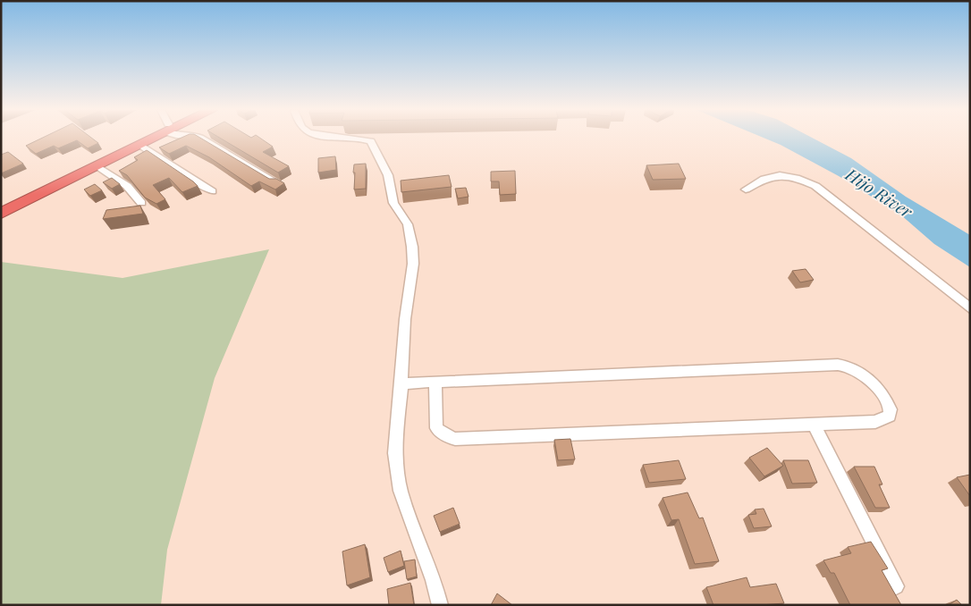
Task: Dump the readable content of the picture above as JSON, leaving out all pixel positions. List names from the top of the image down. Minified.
{"water":["Hijo River"]}
